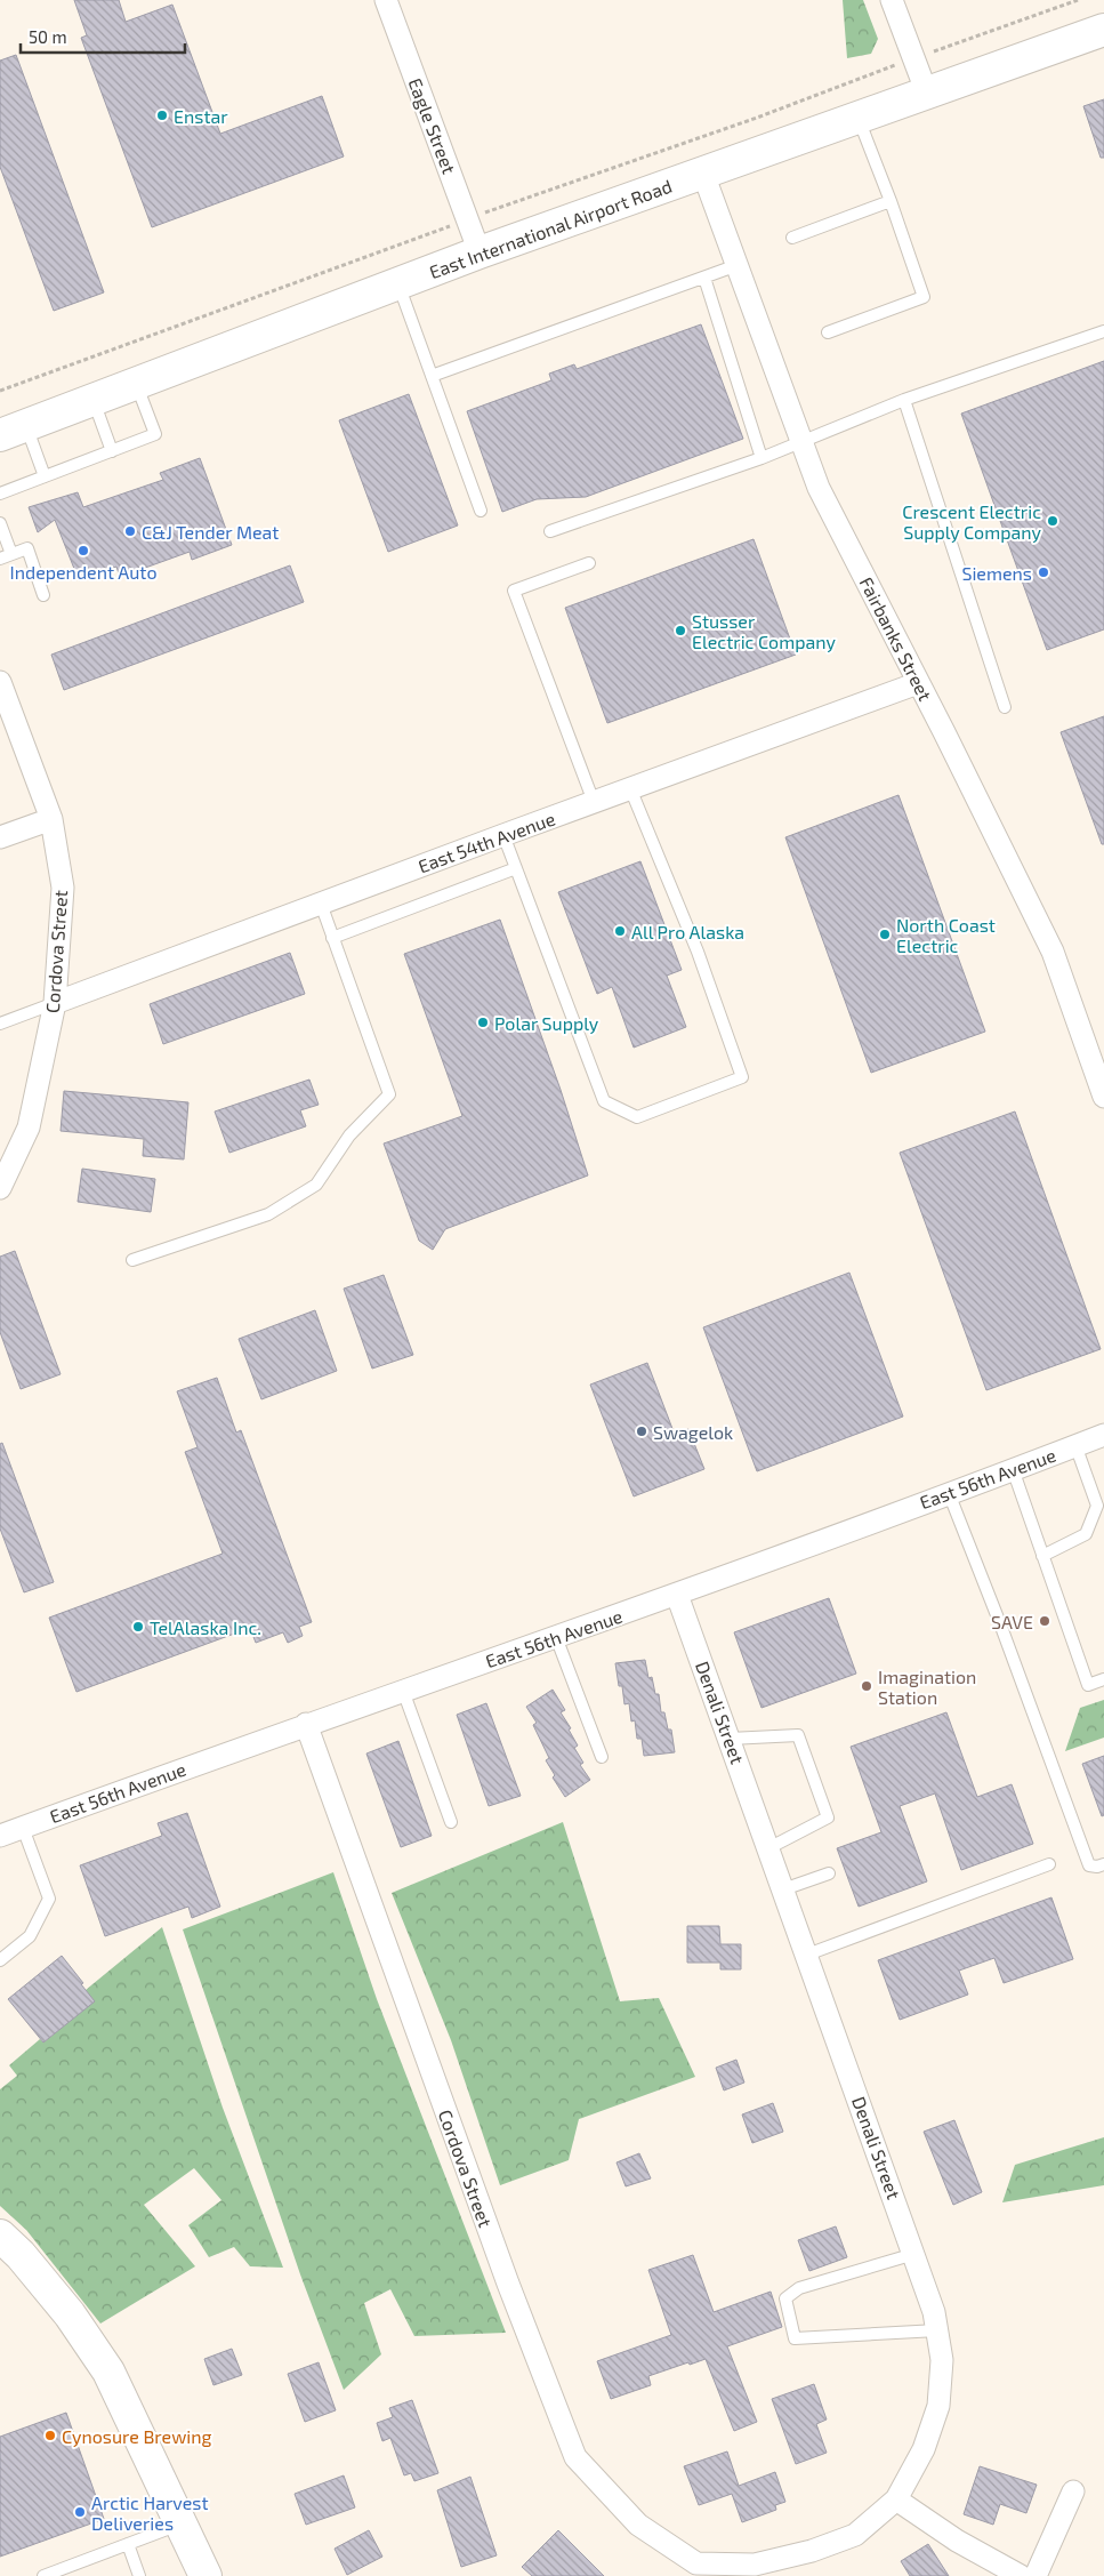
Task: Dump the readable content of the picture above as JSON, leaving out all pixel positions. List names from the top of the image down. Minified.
{"streets":{"main road":["East International Airport Road"],"street":["Eagle Street","Fairbanks Street","East 54th Avenue","Cordova Street","East 56th Avenue","Denali Street"]},"crossings":[["Eagle Street","East International Airport Road"],["East International Airport Road","Fairbanks Street"],["Fairbanks Street","East 54th Avenue"],["East 54th Avenue","Cordova Street"],["Cordova Street","East 56th Avenue"],["Cordova Street","Denali Street"],["East 56th Avenue","Denali Street"]],"places":["Enstar","Crescent Electric Supply Company","C&J Tender Meat","Independent Auto","Siemens","Stusser Electric Company","All Pro Alaska","North Coast Electric","Polar Supply","Swagelok","SAVE","TelAlaska Inc.","Imagination Station","Cynosure Brewing","Arctic Harvest Deliveries"],"scale_bar":"50 m"}
